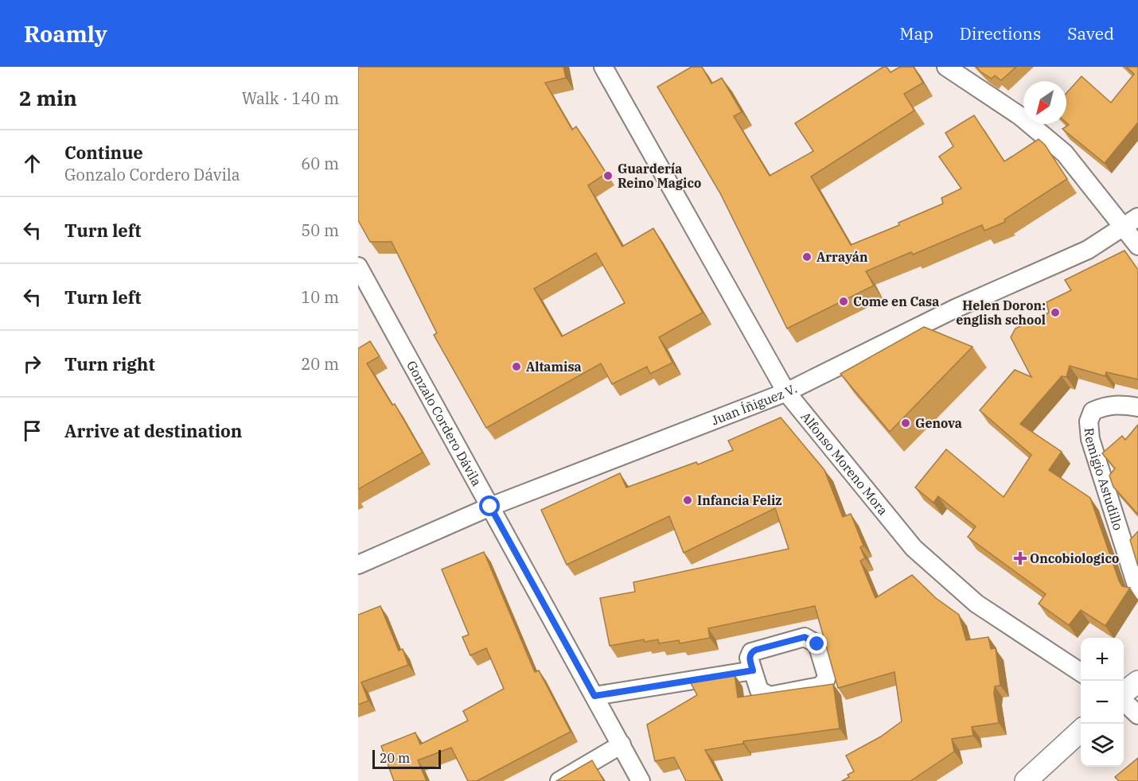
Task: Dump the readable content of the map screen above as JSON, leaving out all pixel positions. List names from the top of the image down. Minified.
{"streets":{"street":["Juan Íñiguez V.","Gonzalo Cordero Dávila","Alfonso Moreno Mora","Remigio Astudillo"]},"crossings":[["Juan Íñiguez V.","Gonzalo Cordero Dávila"],["Juan Íñiguez V.","Alfonso Moreno Mora"]],"places":{"other":["Guardería Reino Magico","Arrayán","Come en Casa","Helen Doron: english school","Altamisa","Genova","Infancia Feliz"],"health":["Oncobiologico"]},"scale_bar":"20 m","north":"bottom left","page":{"header":"Roamly","nav":["Map","Directions","Saved"],"heading":["2 min","Walk · 140 m"],"list":[["Continue","Gonzalo Cordero Dávila","60 m"],["Turn left","50 m"],["Turn left","10 m"],["Turn right","20 m"],"Arrive at destination"],"map_buttons":["+","−"],"scale":"20 m"}}
